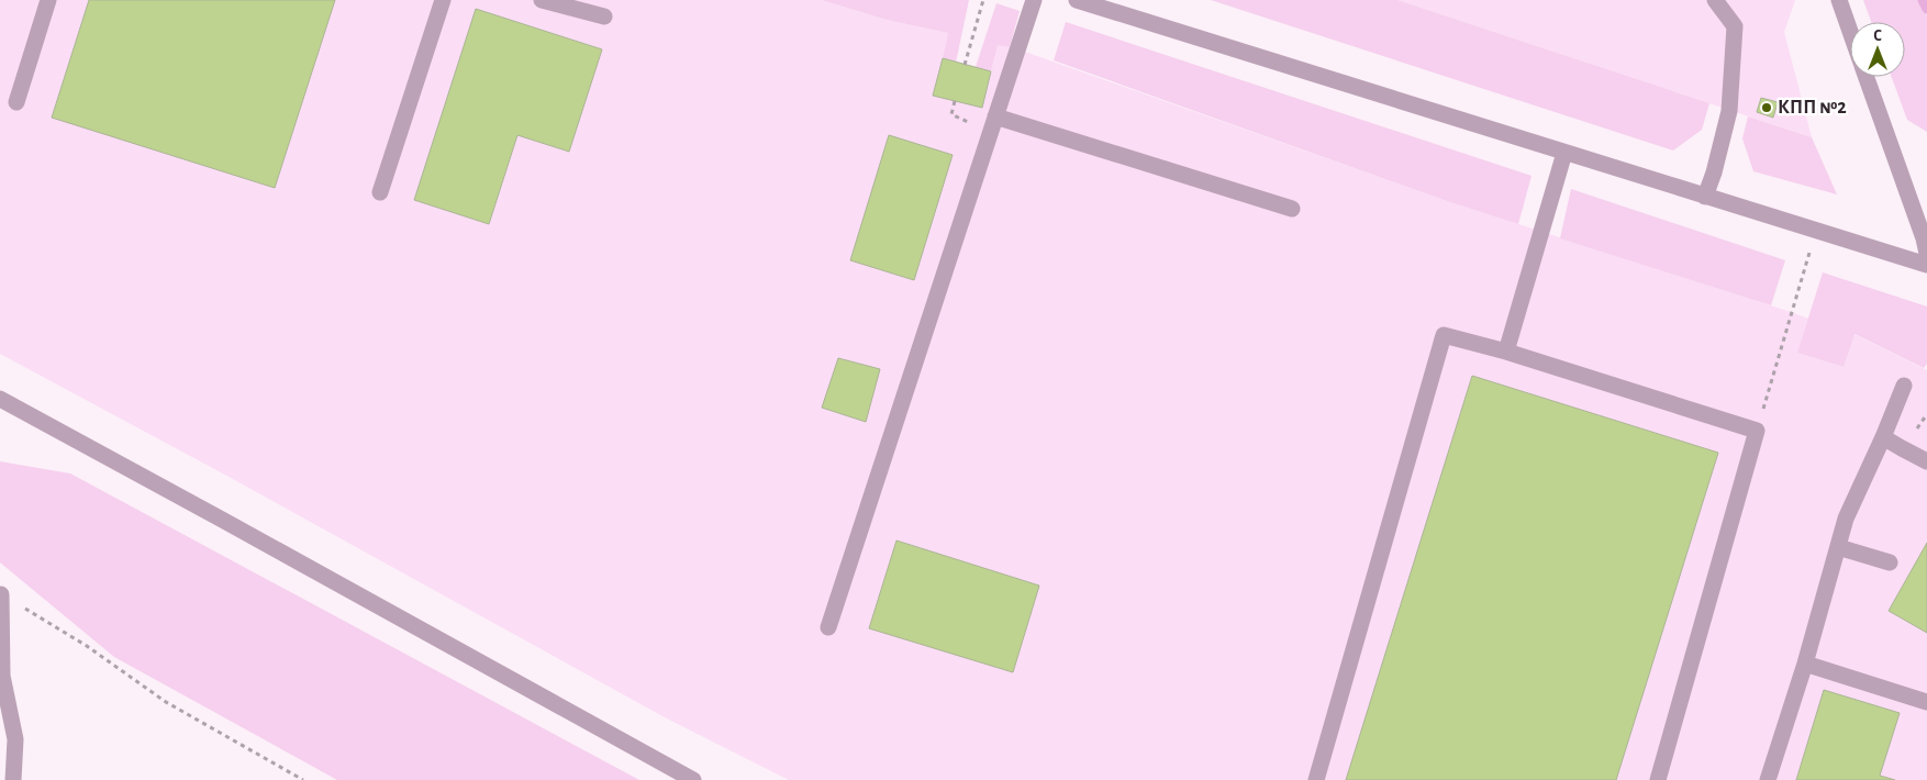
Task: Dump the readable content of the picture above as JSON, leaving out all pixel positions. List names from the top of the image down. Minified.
{"places":["КПП №2"],"north":"top"}
